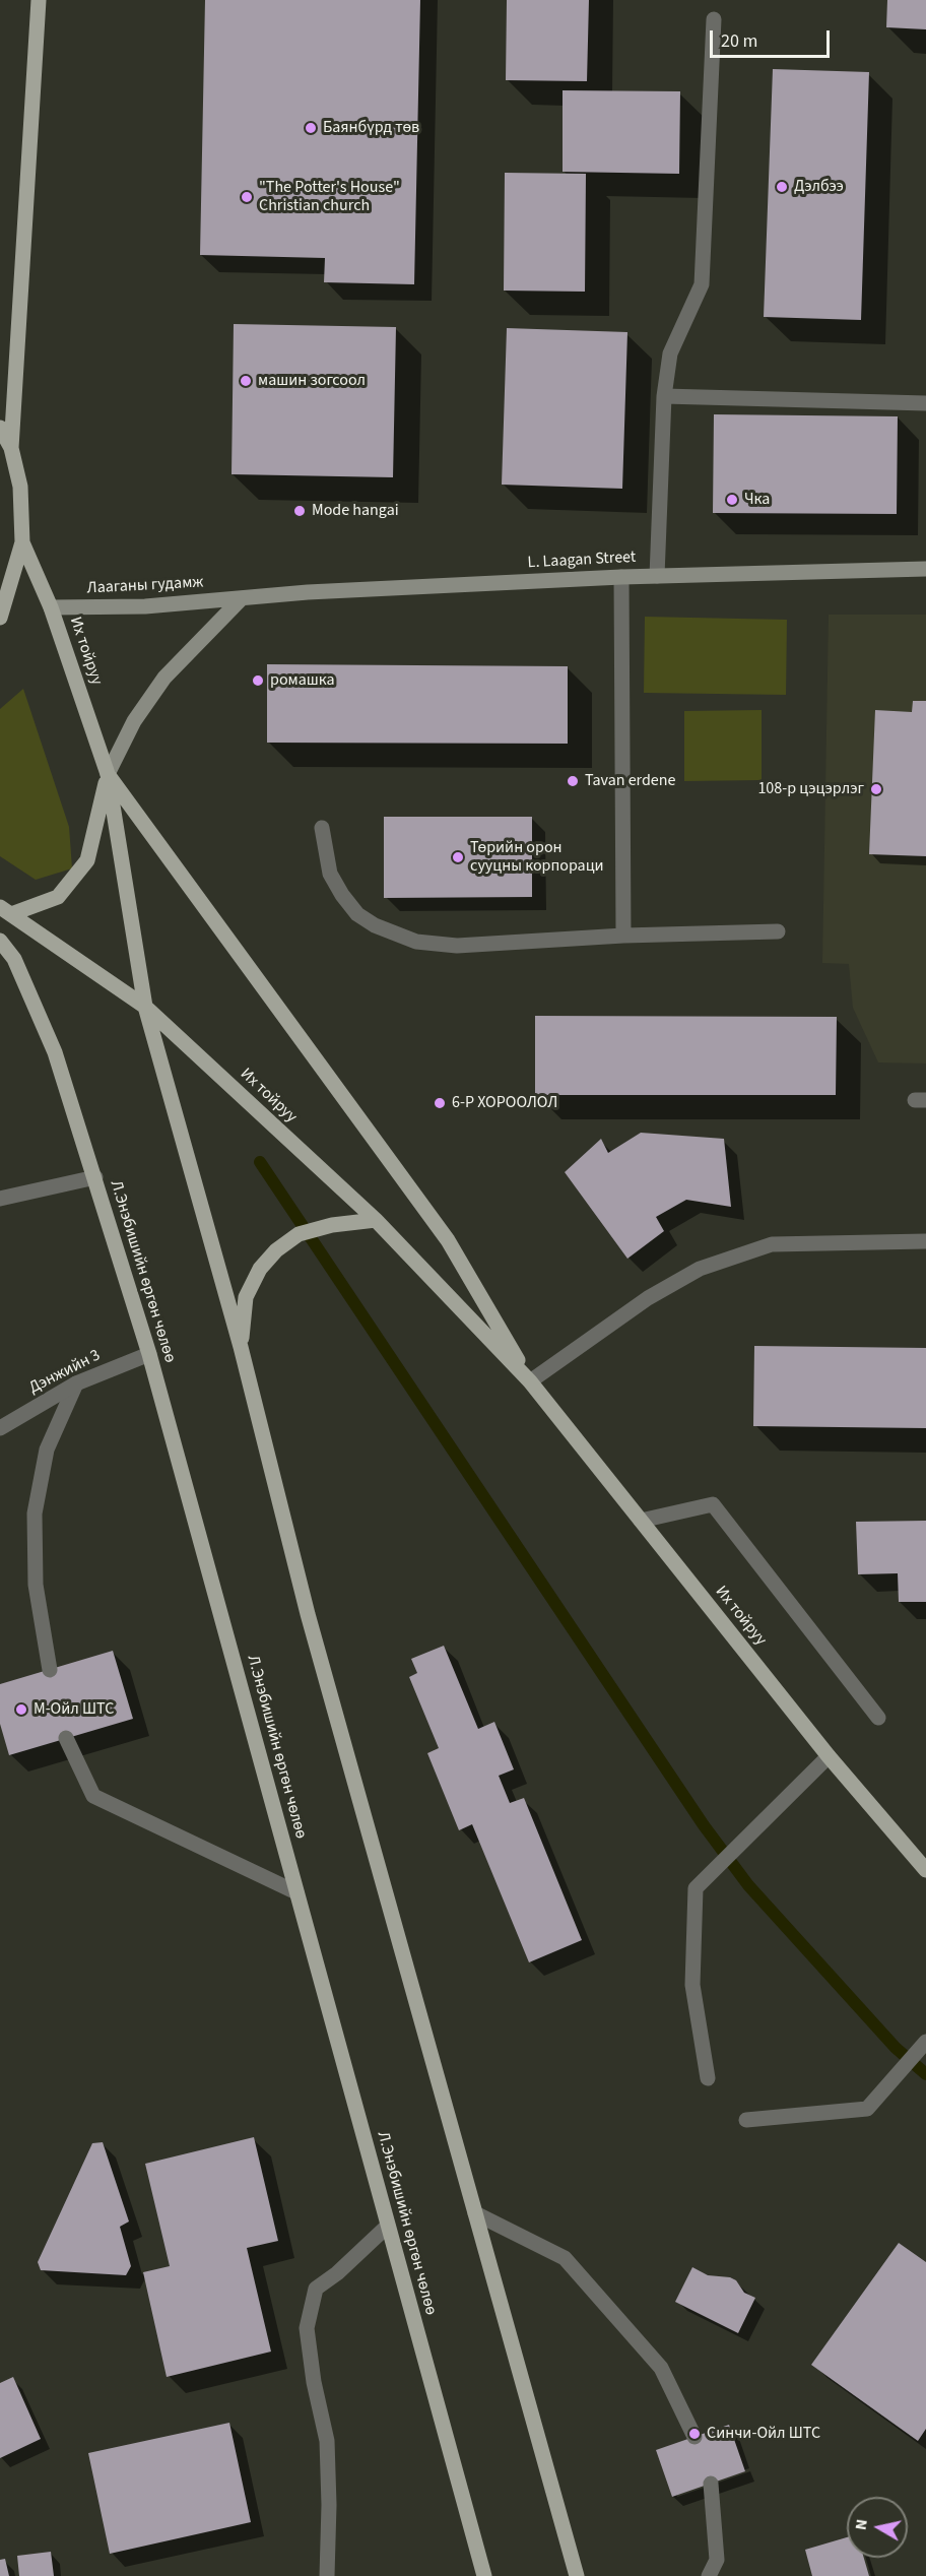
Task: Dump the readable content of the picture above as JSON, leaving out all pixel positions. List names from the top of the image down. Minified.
{"streets":{"main road":["L. Laagan Street","Лааганы гудамж","Их тойруу","Л.Энэбишийн өргөн чөлөө"],"street":["Дэнжийн 3"]},"crossings":[["L. Laagan Street","Лааганы гудамж"],["Лааганы гудамж","Их тойруу"],["Л.Энэбишийн өргөн чөлөө","Дэнжийн 3"]],"places":["Баянбүрд төв","Дэлбээ","\"The Potter's House\" Christian church","машин зогсоол","Чка","Mode hangai","ромашка","Tavan erdene","108-р цэцэрлэг","Төрийн орон сууцны корпораци","6-Р ХОРООЛОЛ","М-Ойл ШТС","Синчи-Ойл ШТС"],"scale_bar":"20 m","north":"left"}
